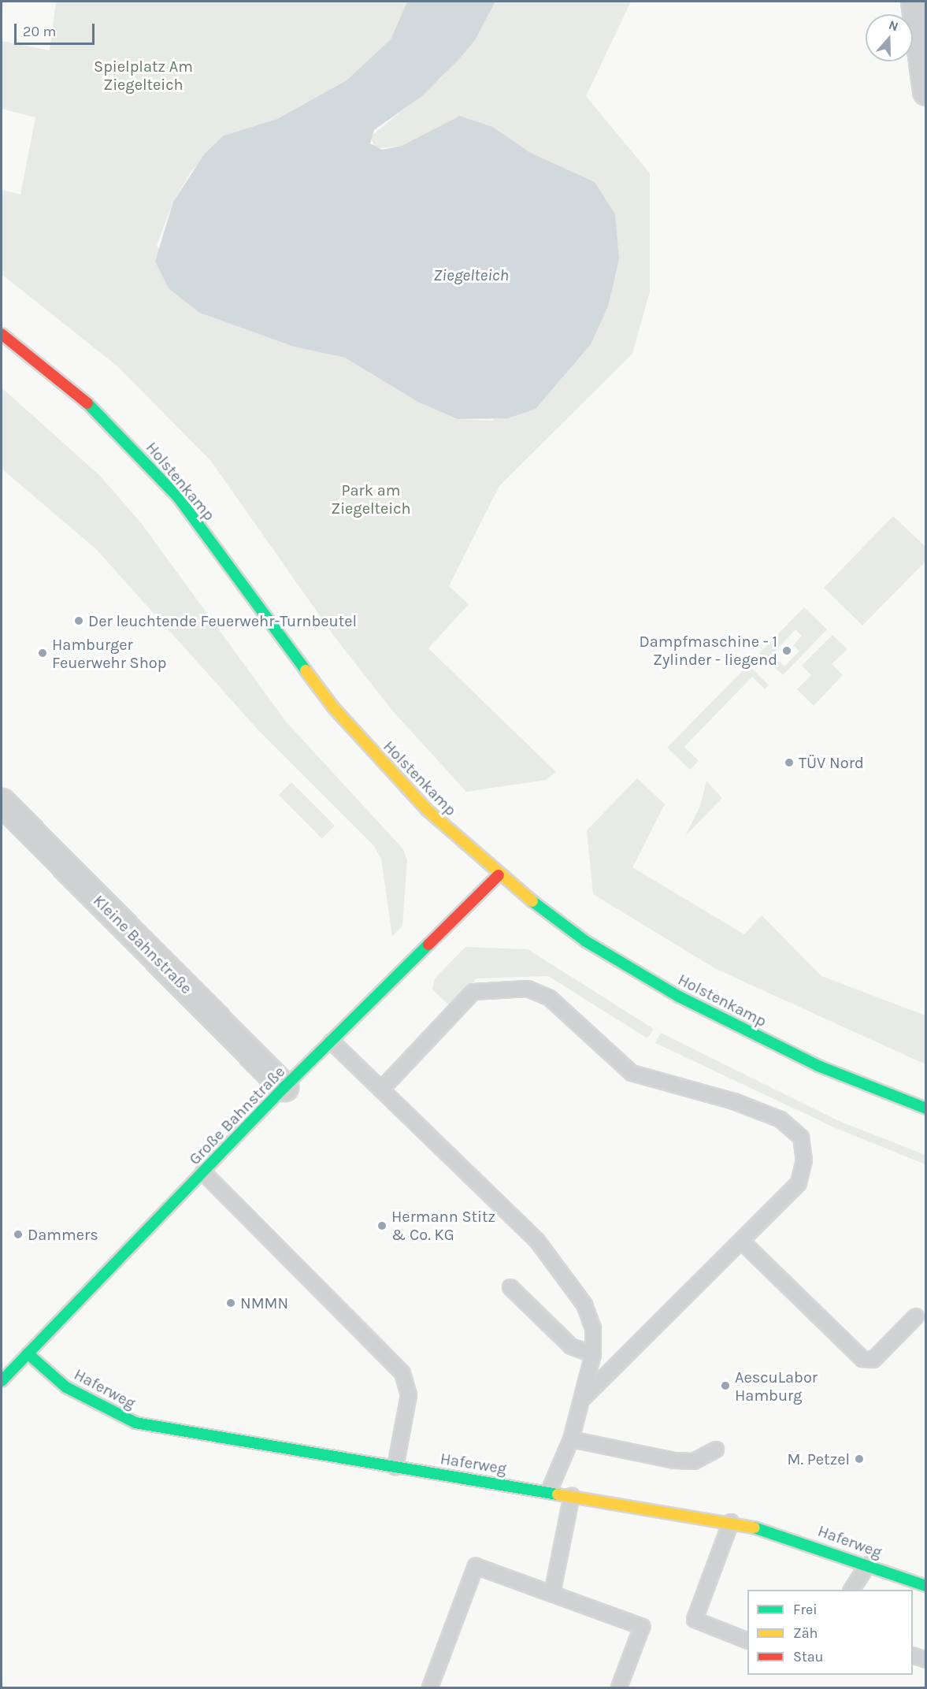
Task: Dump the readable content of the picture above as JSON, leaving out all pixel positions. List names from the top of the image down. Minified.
{"streets":{"street":["Holstenkamp","Kleine Bahnstraße","Große Bahnstraße","Haferweg"]},"crossings":[["Holstenkamp","Große Bahnstraße"],["Kleine Bahnstraße","Große Bahnstraße"],["Große Bahnstraße","Haferweg"]],"water":["Ziegelteich"],"parks":["Spielplatz Am Ziegelteich","Park am Ziegelteich"],"places":["Der leuchtende Feuerwehr-Turnbeutel","Dampfmaschine - 1 Zylinder - liegend","Hamburger Feuerwehr Shop","TÜV Nord","Hermann Stitz & Co. KG","Dammers","NMMN","AescuLabor Hamburg","M. Petzel"],"legend":["Frei","Zäh","Stau"],"scale_bar":"20 m","north":"top"}
